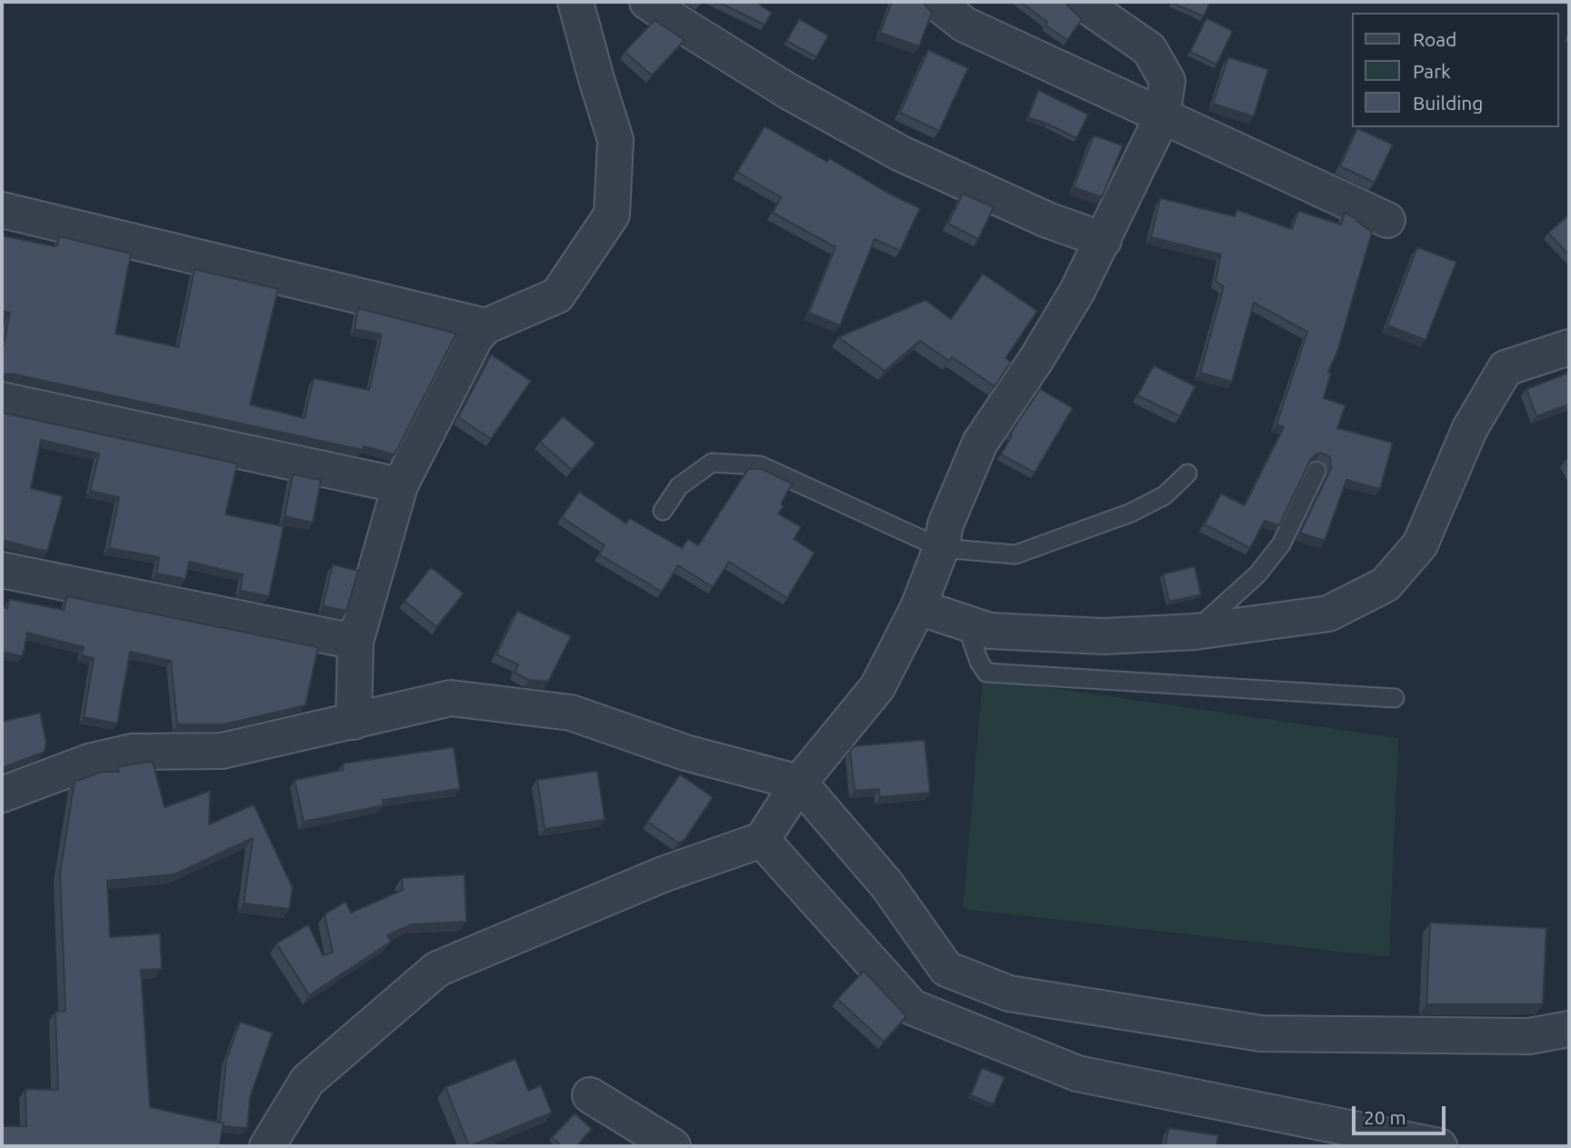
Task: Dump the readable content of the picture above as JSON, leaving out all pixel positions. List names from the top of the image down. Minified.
{"legend":["Road","Park","Building"],"scale_bar":"20 m"}
